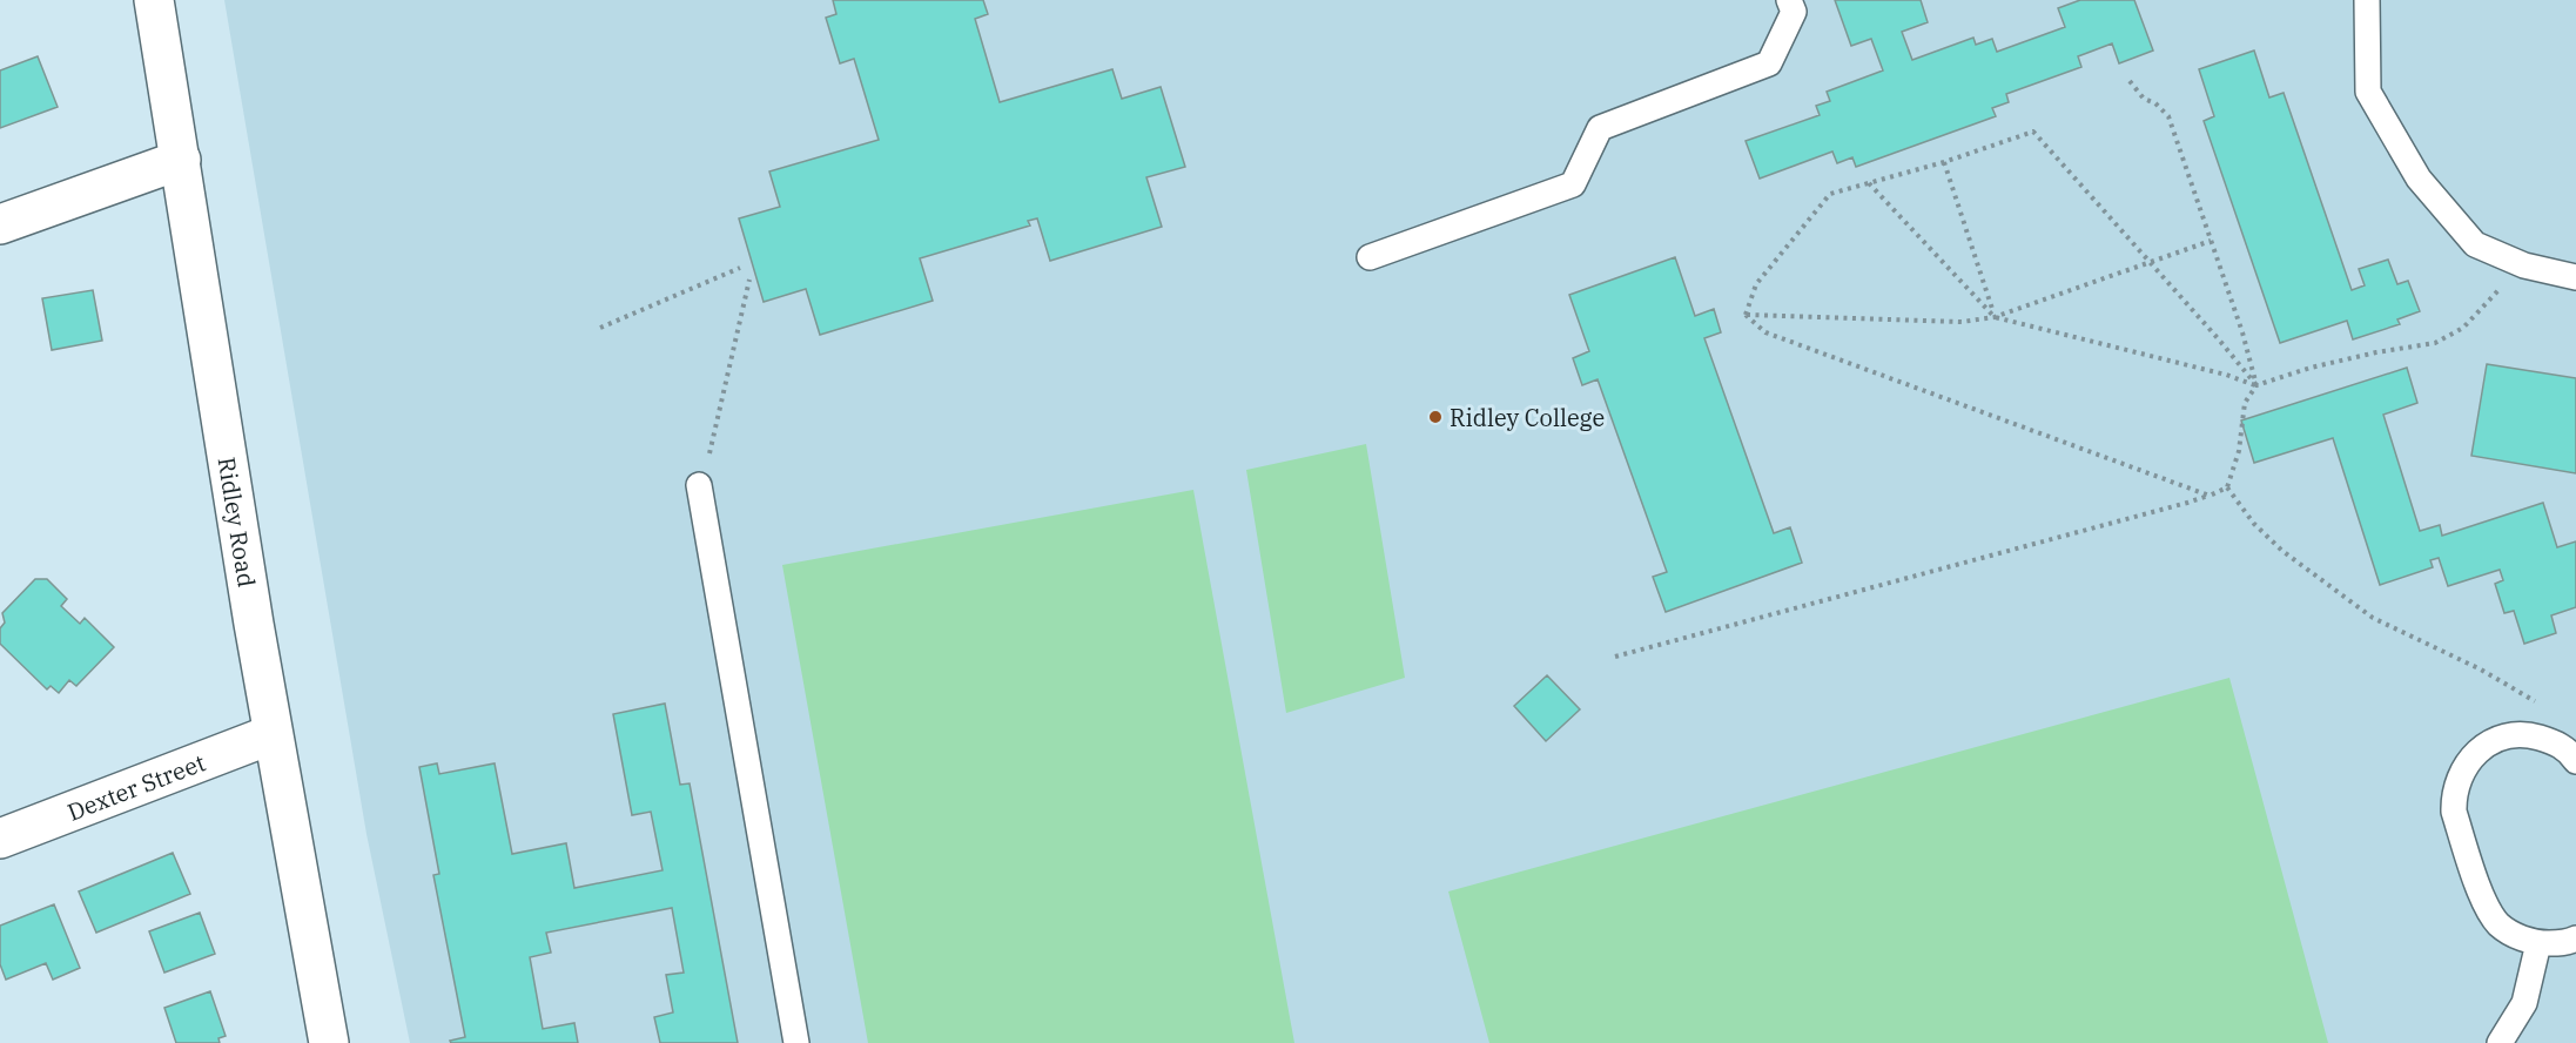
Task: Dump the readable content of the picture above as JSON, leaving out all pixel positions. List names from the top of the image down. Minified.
{"streets":{"street":["Ridley Road","Dexter Street"]},"crossings":[["Ridley Road","Dexter Street"]],"places":["Ridley College"]}
